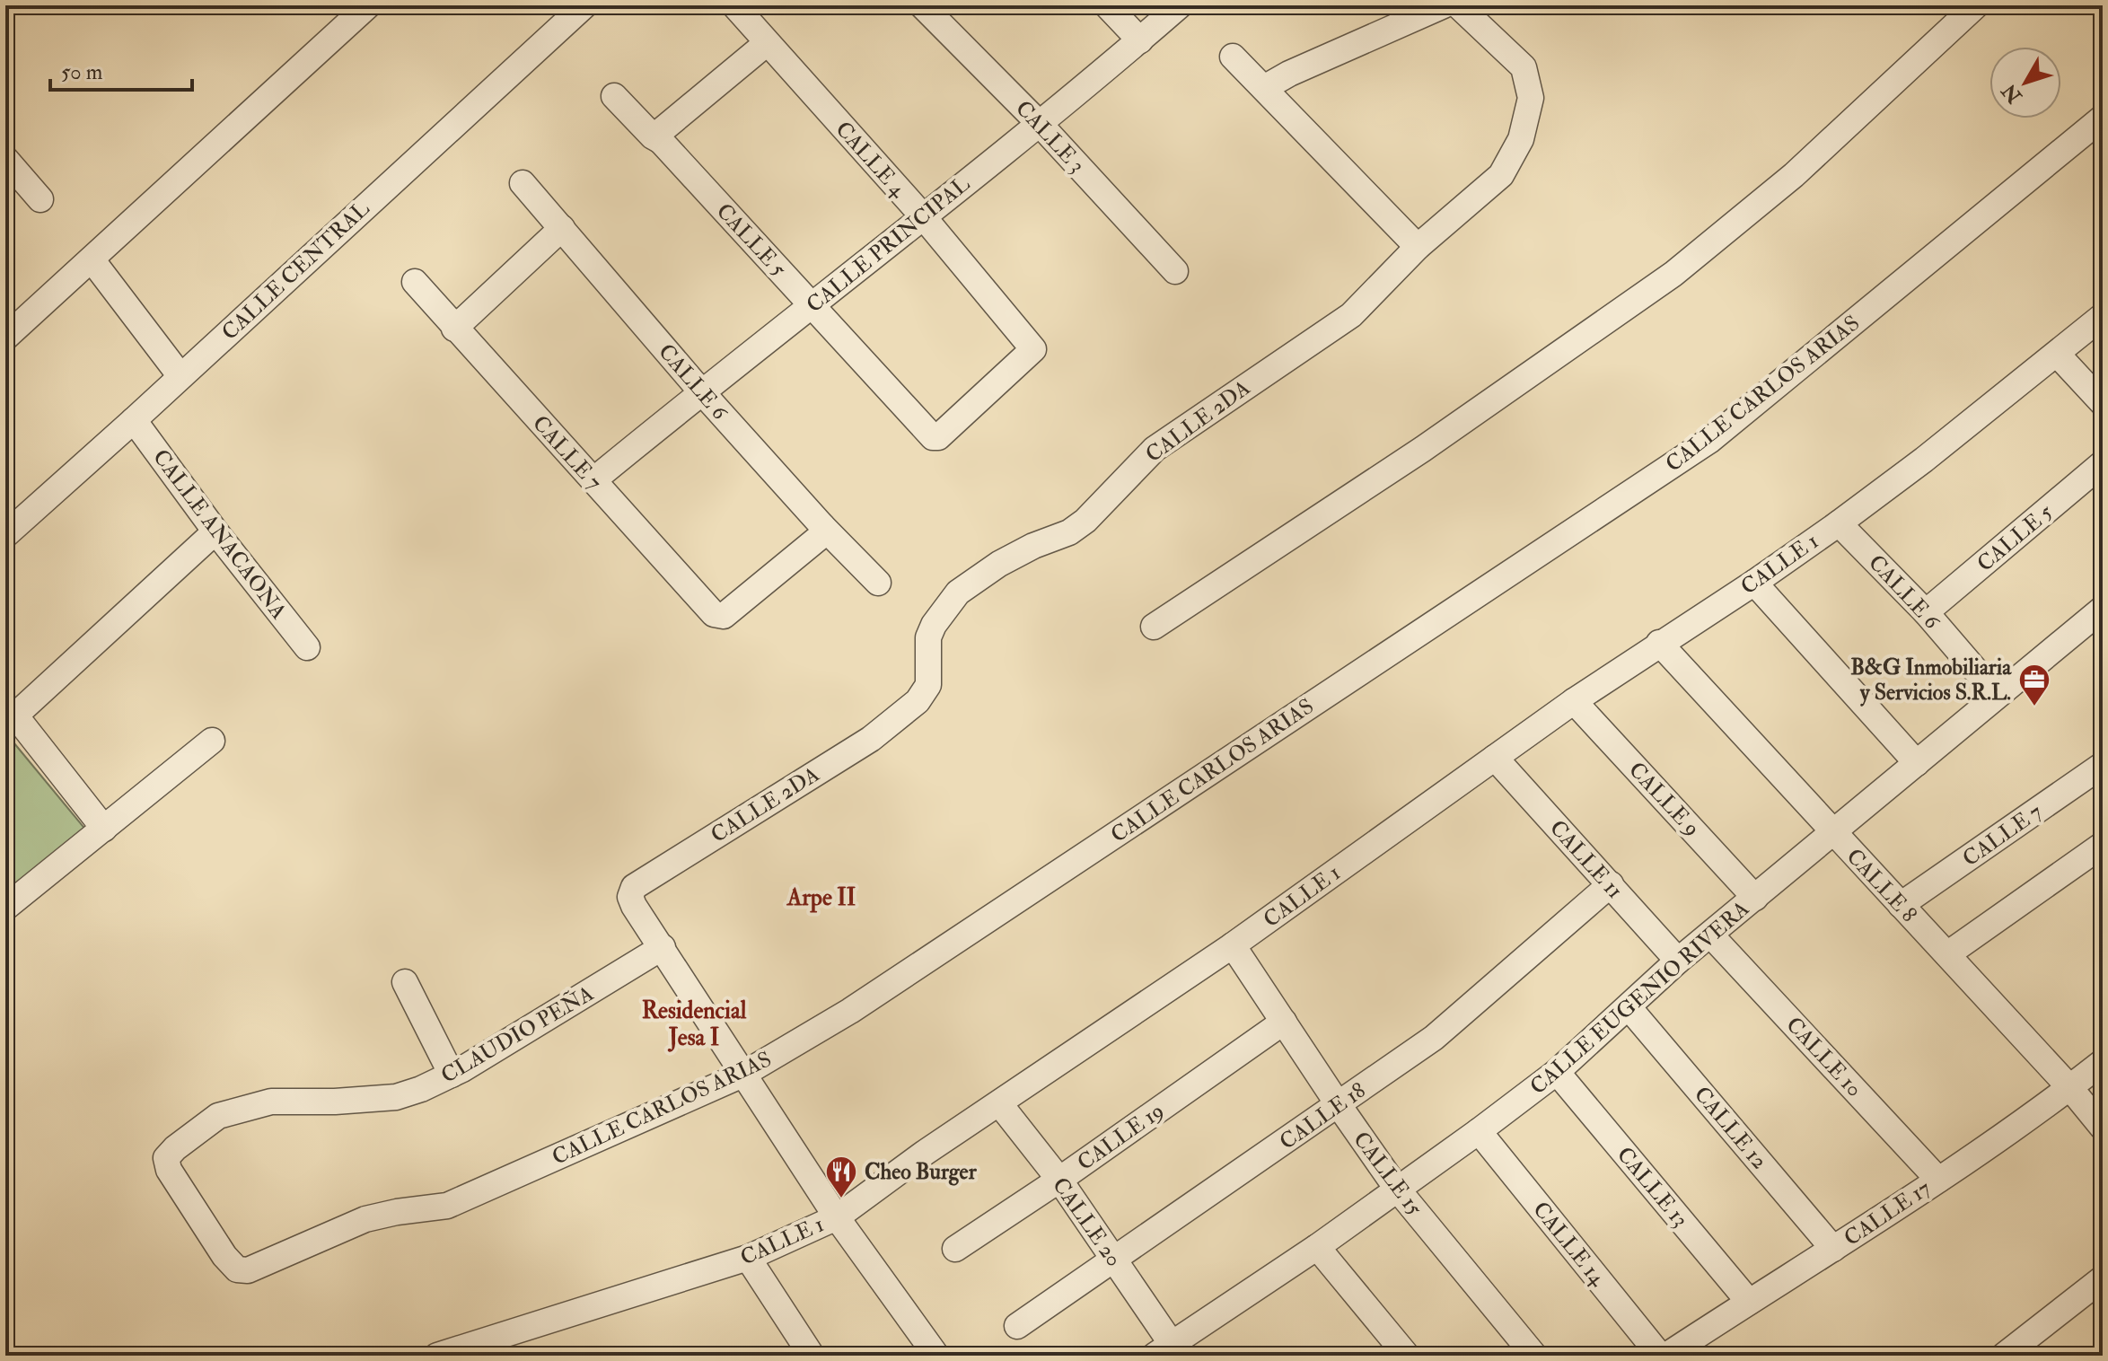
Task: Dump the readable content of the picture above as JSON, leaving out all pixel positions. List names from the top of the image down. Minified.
{"streets":{"street":["CALLE 3","CALLE 4","CALLE 5","CALLE PRINCIPAL","CALLE CENTRAL","CALLE 6","CALLE CARLOS ARIAS","CALLE 2DA","CALLE 7","CALLE ANACAONA","CALLE 1","CALLE 9","CALLE 11","CALLE 8","CALLE EUGENIO RIVERA","CLAUDIO PEÑA","CALLE 10","CALLE 18","CALLE 12","CALLE 19","CALLE 15","CALLE 13","CALLE 17","CALLE 20","CALLE 14"]},"crossings":[["CALLE 3","CALLE PRINCIPAL"],["CALLE 4","CALLE 5"],["CALLE 4","CALLE PRINCIPAL"],["CALLE 5","CALLE PRINCIPAL"],["CALLE 5","CALLE 6"],["CALLE PRINCIPAL","CALLE 6"],["CALLE PRINCIPAL","CALLE 7"],["CALLE CENTRAL","CALLE ANACAONA"],["CALLE 6","CALLE 7"],["CALLE 6","CALLE 1"],["CALLE 6","CALLE EUGENIO RIVERA"],["CALLE CARLOS ARIAS","CLAUDIO PEÑA"],["CALLE 2DA","CLAUDIO PEÑA"],["CALLE 7","CALLE 8"],["CALLE 1","CALLE 9"],["CALLE 1","CALLE 11"],["CALLE 1","CALLE 8"],["CALLE 1","CALLE 15"],["CALLE 1","CALLE 20"],["CALLE 9","CALLE EUGENIO RIVERA"],["CALLE 11","CALLE EUGENIO RIVERA"],["CALLE 11","CALLE 18"],["CALLE 8","CALLE EUGENIO RIVERA"],["CALLE 8","CALLE 17"],["CALLE EUGENIO RIVERA","CALLE 10"],["CALLE EUGENIO RIVERA","CALLE 12"],["CALLE EUGENIO RIVERA","CALLE 15"],["CALLE EUGENIO RIVERA","CALLE 13"],["CALLE EUGENIO RIVERA","CALLE 20"],["CALLE EUGENIO RIVERA","CALLE 14"],["CALLE 10","CALLE 17"],["CALLE 18","CALLE 15"],["CALLE 18","CALLE 20"],["CALLE 12","CALLE 17"],["CALLE 19","CALLE 15"],["CALLE 19","CALLE 20"],["CALLE 13","CALLE 17"]],"districts":["Arpe II","Residencial Jesa I"],"places":{"office":["B&G Inmobiliaria y Servicios S.R.L."],"restaurant":["Cheo Burger"]},"scale_bar":"50 m","north":"bottom left"}
